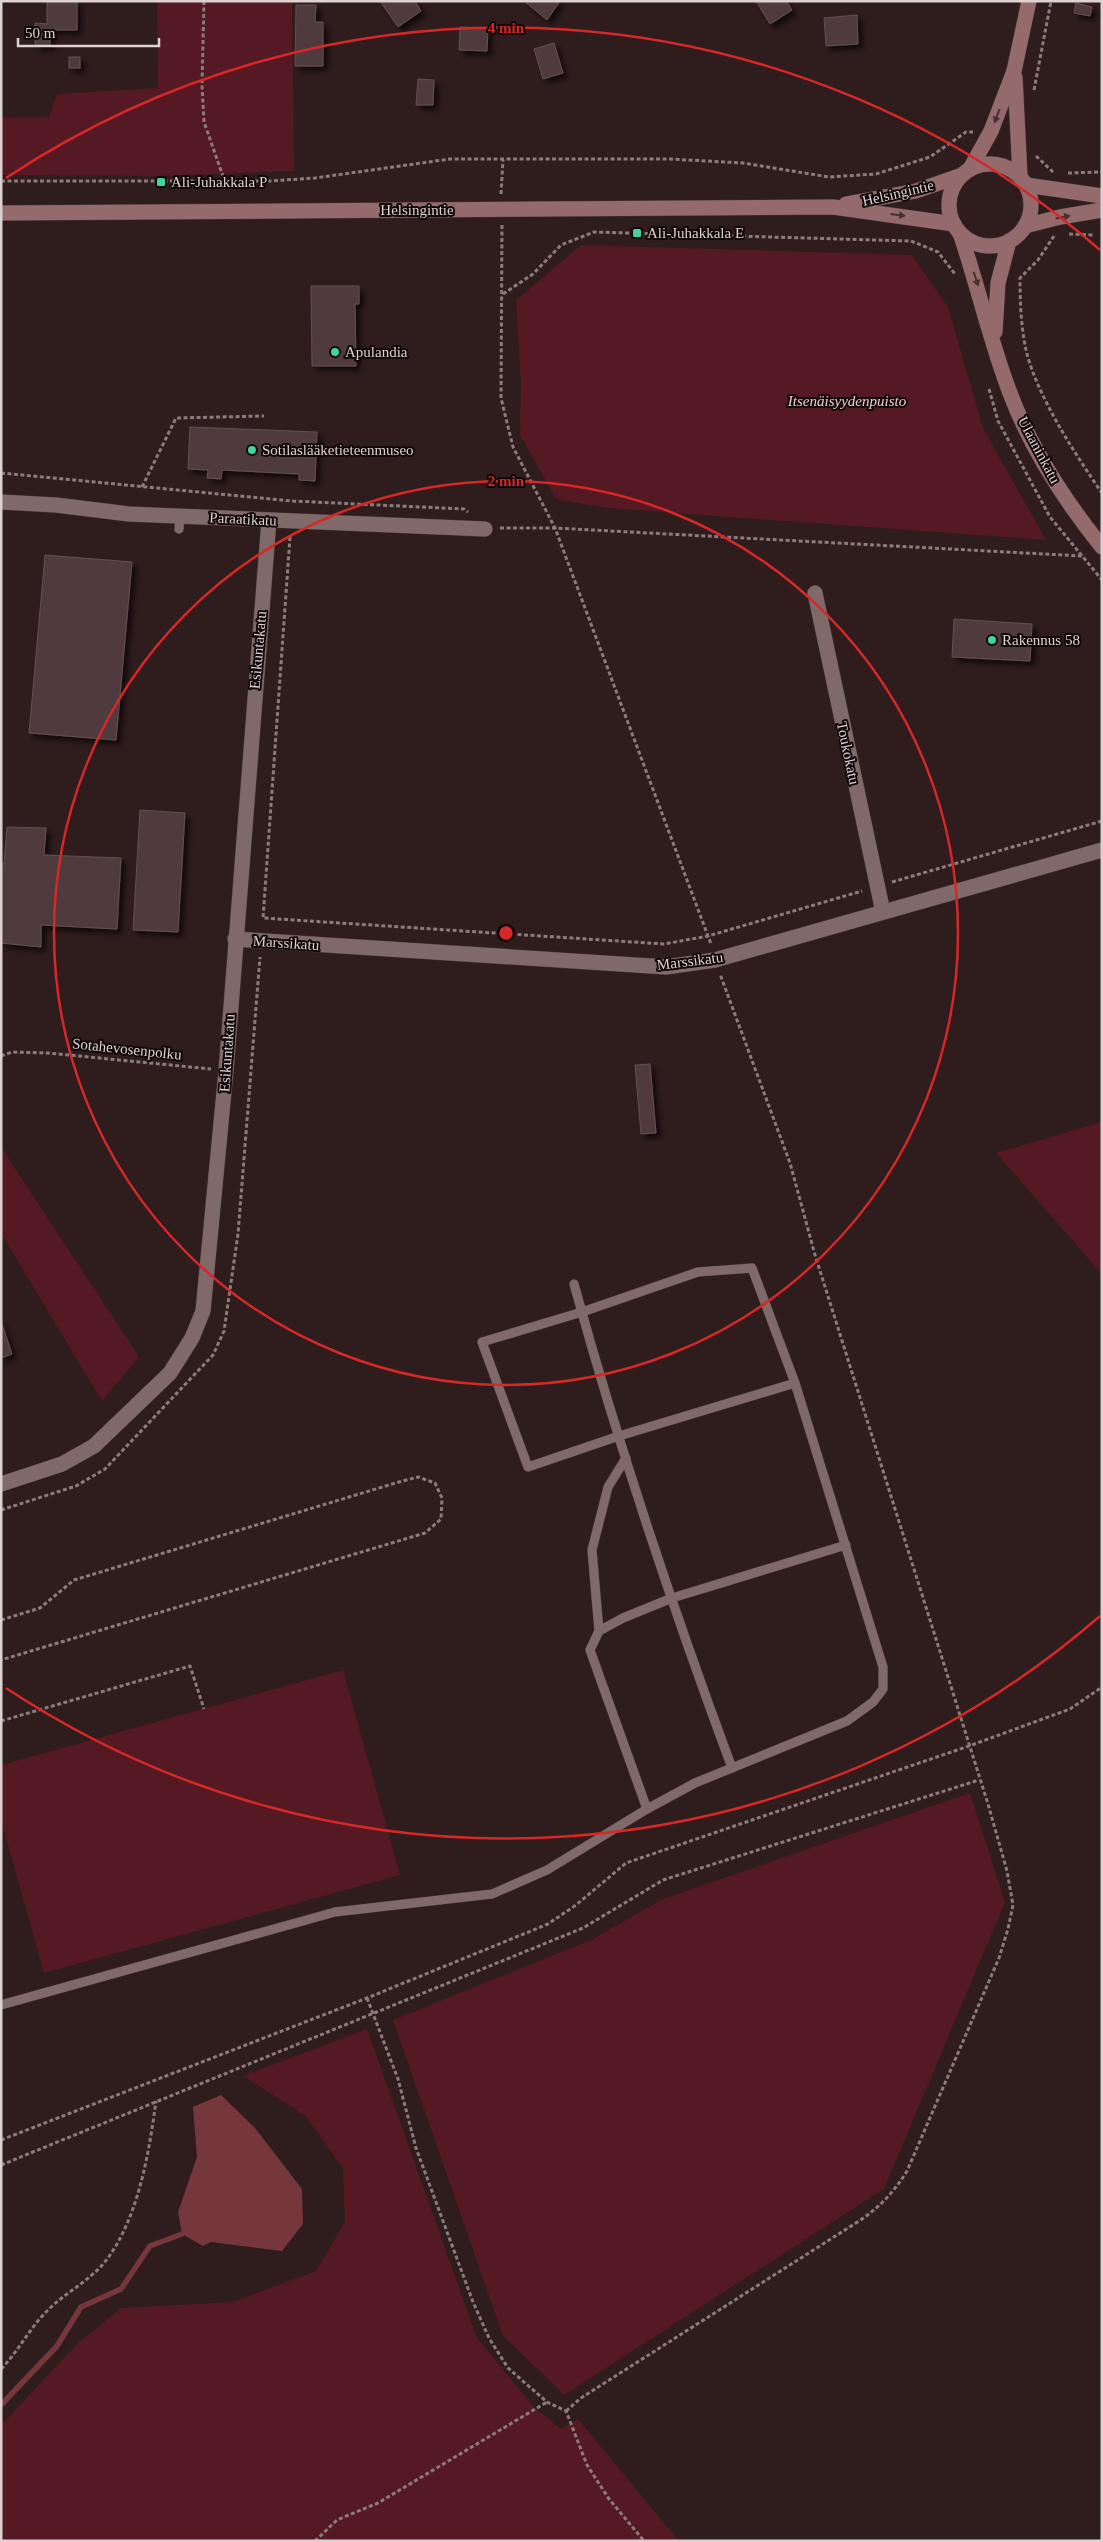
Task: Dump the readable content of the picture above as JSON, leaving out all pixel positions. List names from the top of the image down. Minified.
{"streets":{"main road":["Helsingintie","Ulaaninkatu"],"street":["Paraatikatu","Esikuntakatu","Toukokatu","Marssikatu"],"path":["Sotahevosenpolku"]},"crossings":[["Helsingintie","Ulaaninkatu"],["Paraatikatu","Esikuntakatu"],["Esikuntakatu","Marssikatu"],["Esikuntakatu","Sotahevosenpolku"],["Toukokatu","Marssikatu"]],"parks":["Itsenäisyydenpuisto"],"places":{"transit":["Ali-Juhakkala P","Ali-Juhakkala E"],"other":["Apulandia","Sotilaslääketieteenmuseo","Rakennus 58"]},"scale_bar":"50 m","rings":["4 min","2 min"]}
